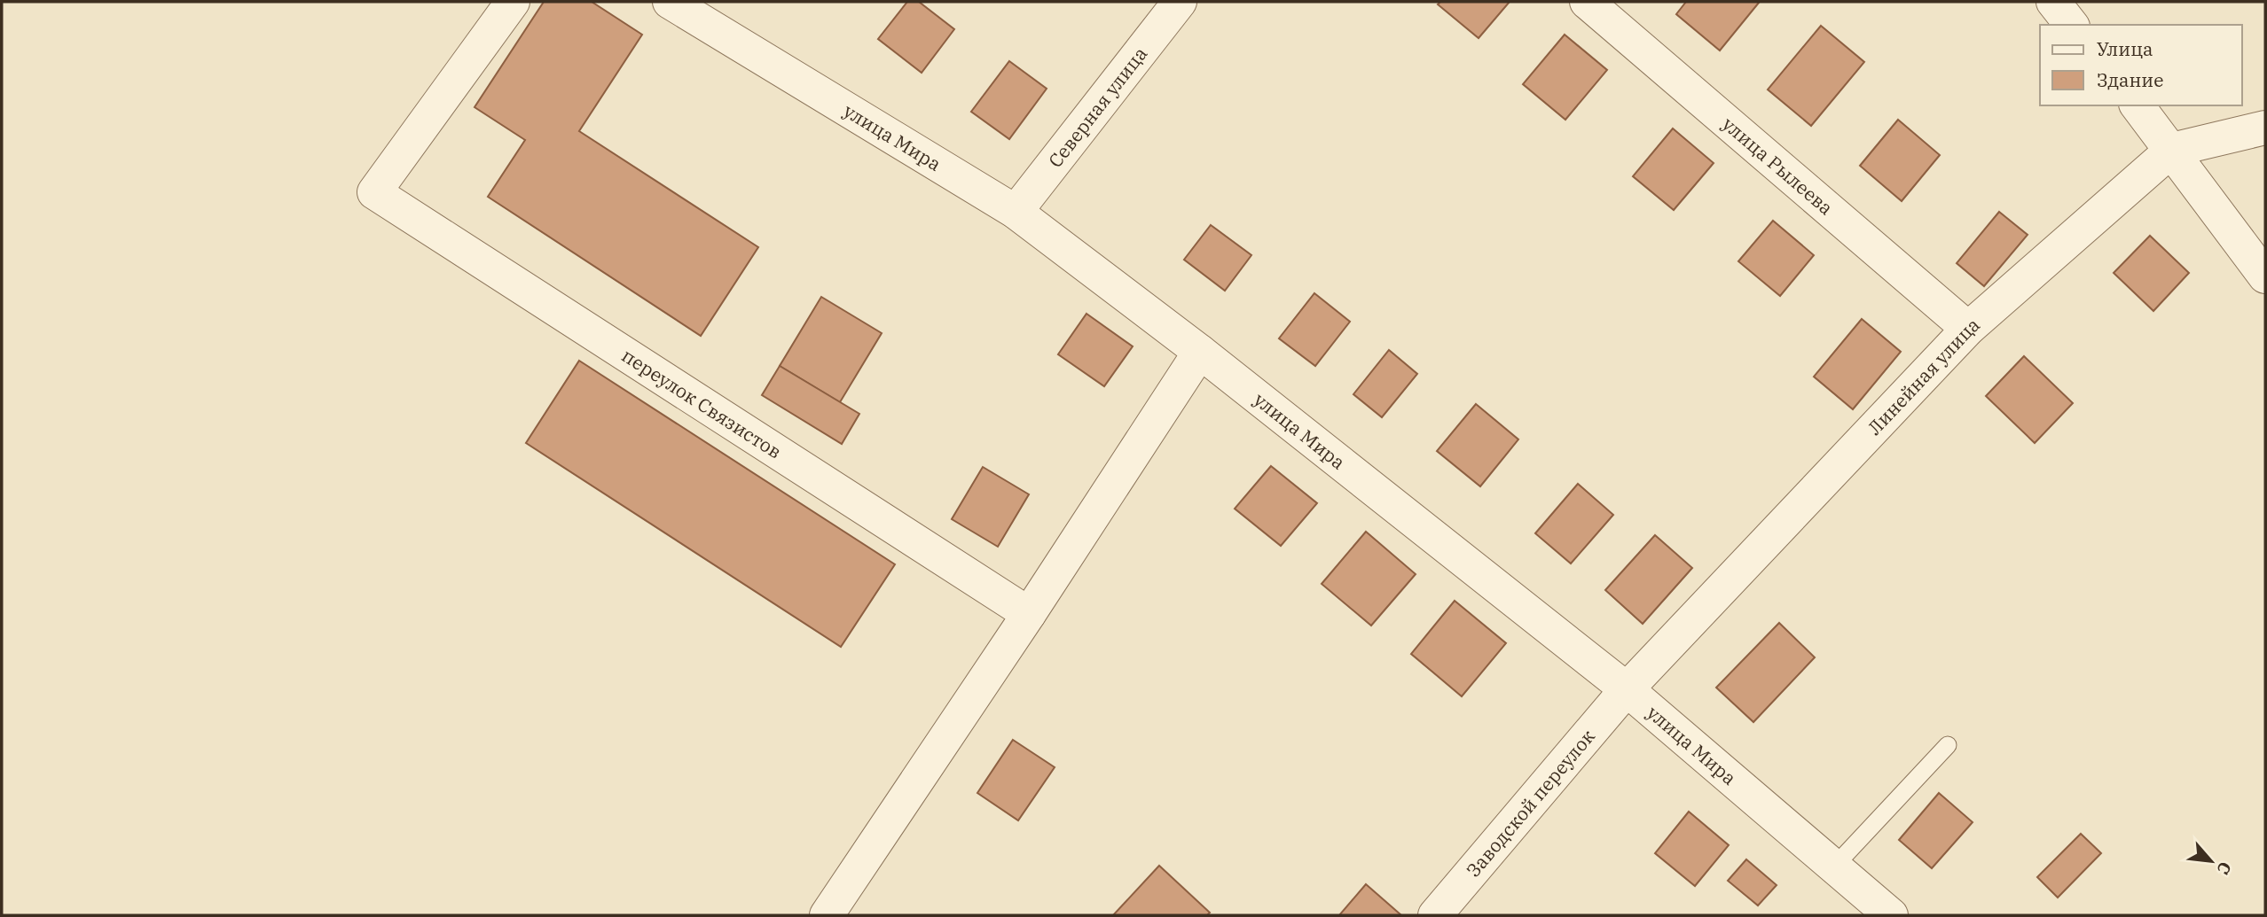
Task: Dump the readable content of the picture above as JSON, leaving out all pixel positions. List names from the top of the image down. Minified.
{"streets":{"street":["Северная улица","улица Мира","улица Рылеева","Линейная улица","переулок Связистов","Заводской переулок"]},"crossings":[["Северная улица","улица Мира"],["улица Мира","Линейная улица"],["улица Мира","Заводской переулок"],["улица Рылеева","Линейная улица"],["Линейная улица","Заводской переулок"]],"legend":["Улица","Здание"],"north":"bottom right"}
